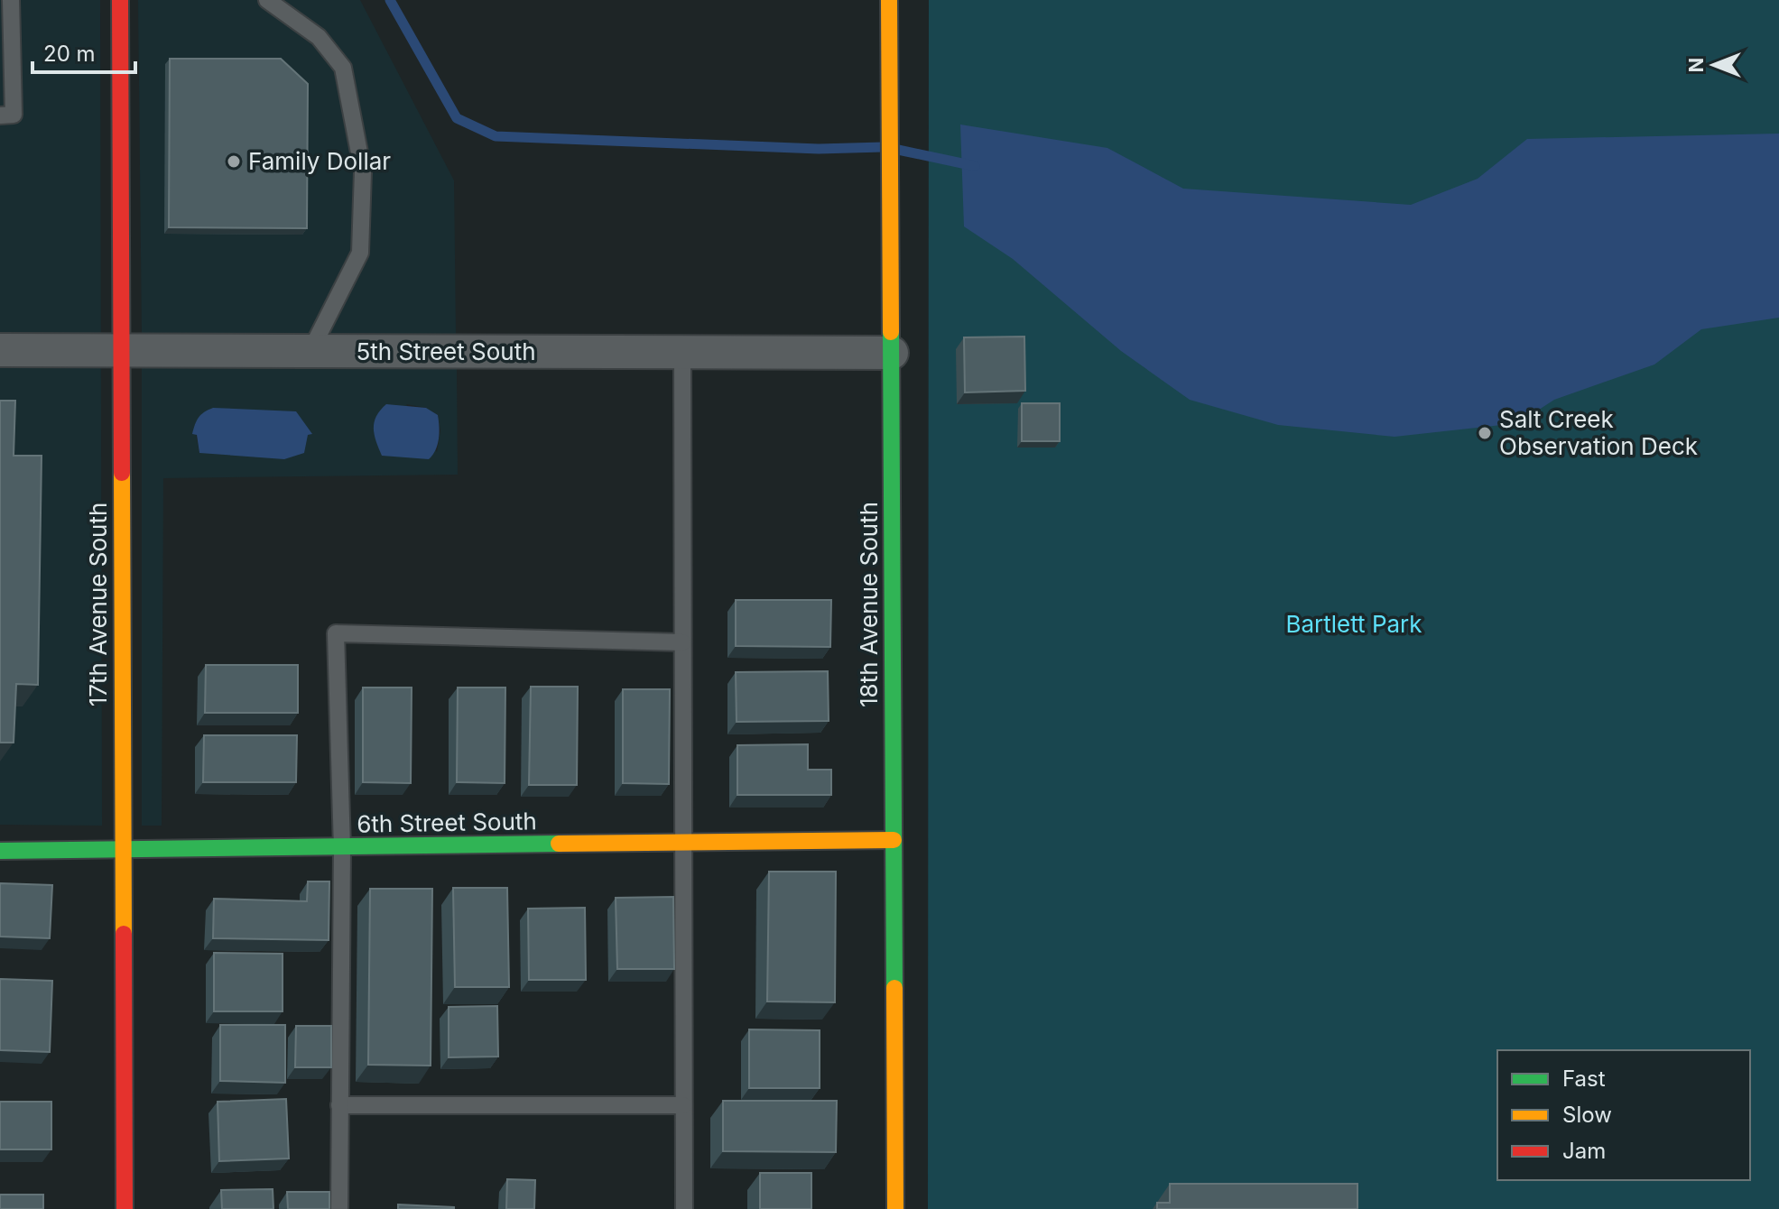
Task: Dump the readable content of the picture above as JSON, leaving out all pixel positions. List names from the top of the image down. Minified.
{"streets":{"street":["5th Street South","17th Avenue South","18th Avenue South","6th Street South"]},"crossings":[["5th Street South","17th Avenue South"],["5th Street South","18th Avenue South"],["17th Avenue South","6th Street South"],["18th Avenue South","6th Street South"]],"parks":["Bartlett Park"],"places":["Family Dollar","Salt Creek Observation Deck"],"legend":["Fast","Slow","Jam"],"scale_bar":"20 m","north":"left"}
